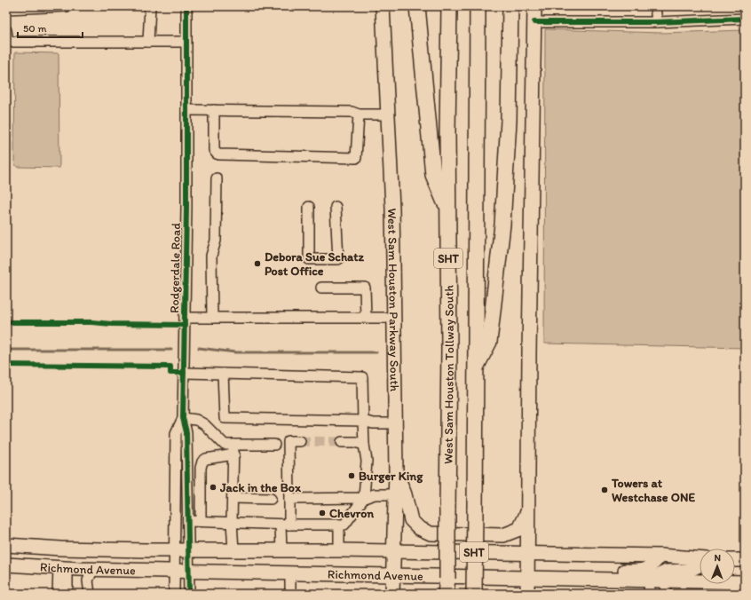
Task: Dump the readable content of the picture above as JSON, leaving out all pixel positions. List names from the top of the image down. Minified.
{"streets":{"highway":["SHT","West Sam Houston Tollway South"],"main road":["West Sam Houston Parkway South","Richmond Avenue"],"street":["Rodgerdale Road"]},"crossings":[["Rodgerdale Road","Richmond Avenue"],["West Sam Houston Parkway South","Richmond Avenue"]],"places":["Debora Sue Schatz Post Office","Burger King","Jack in the Box","Towers at Westchase ONE","Chevron"],"scale_bar":"50 m","north":"top"}
